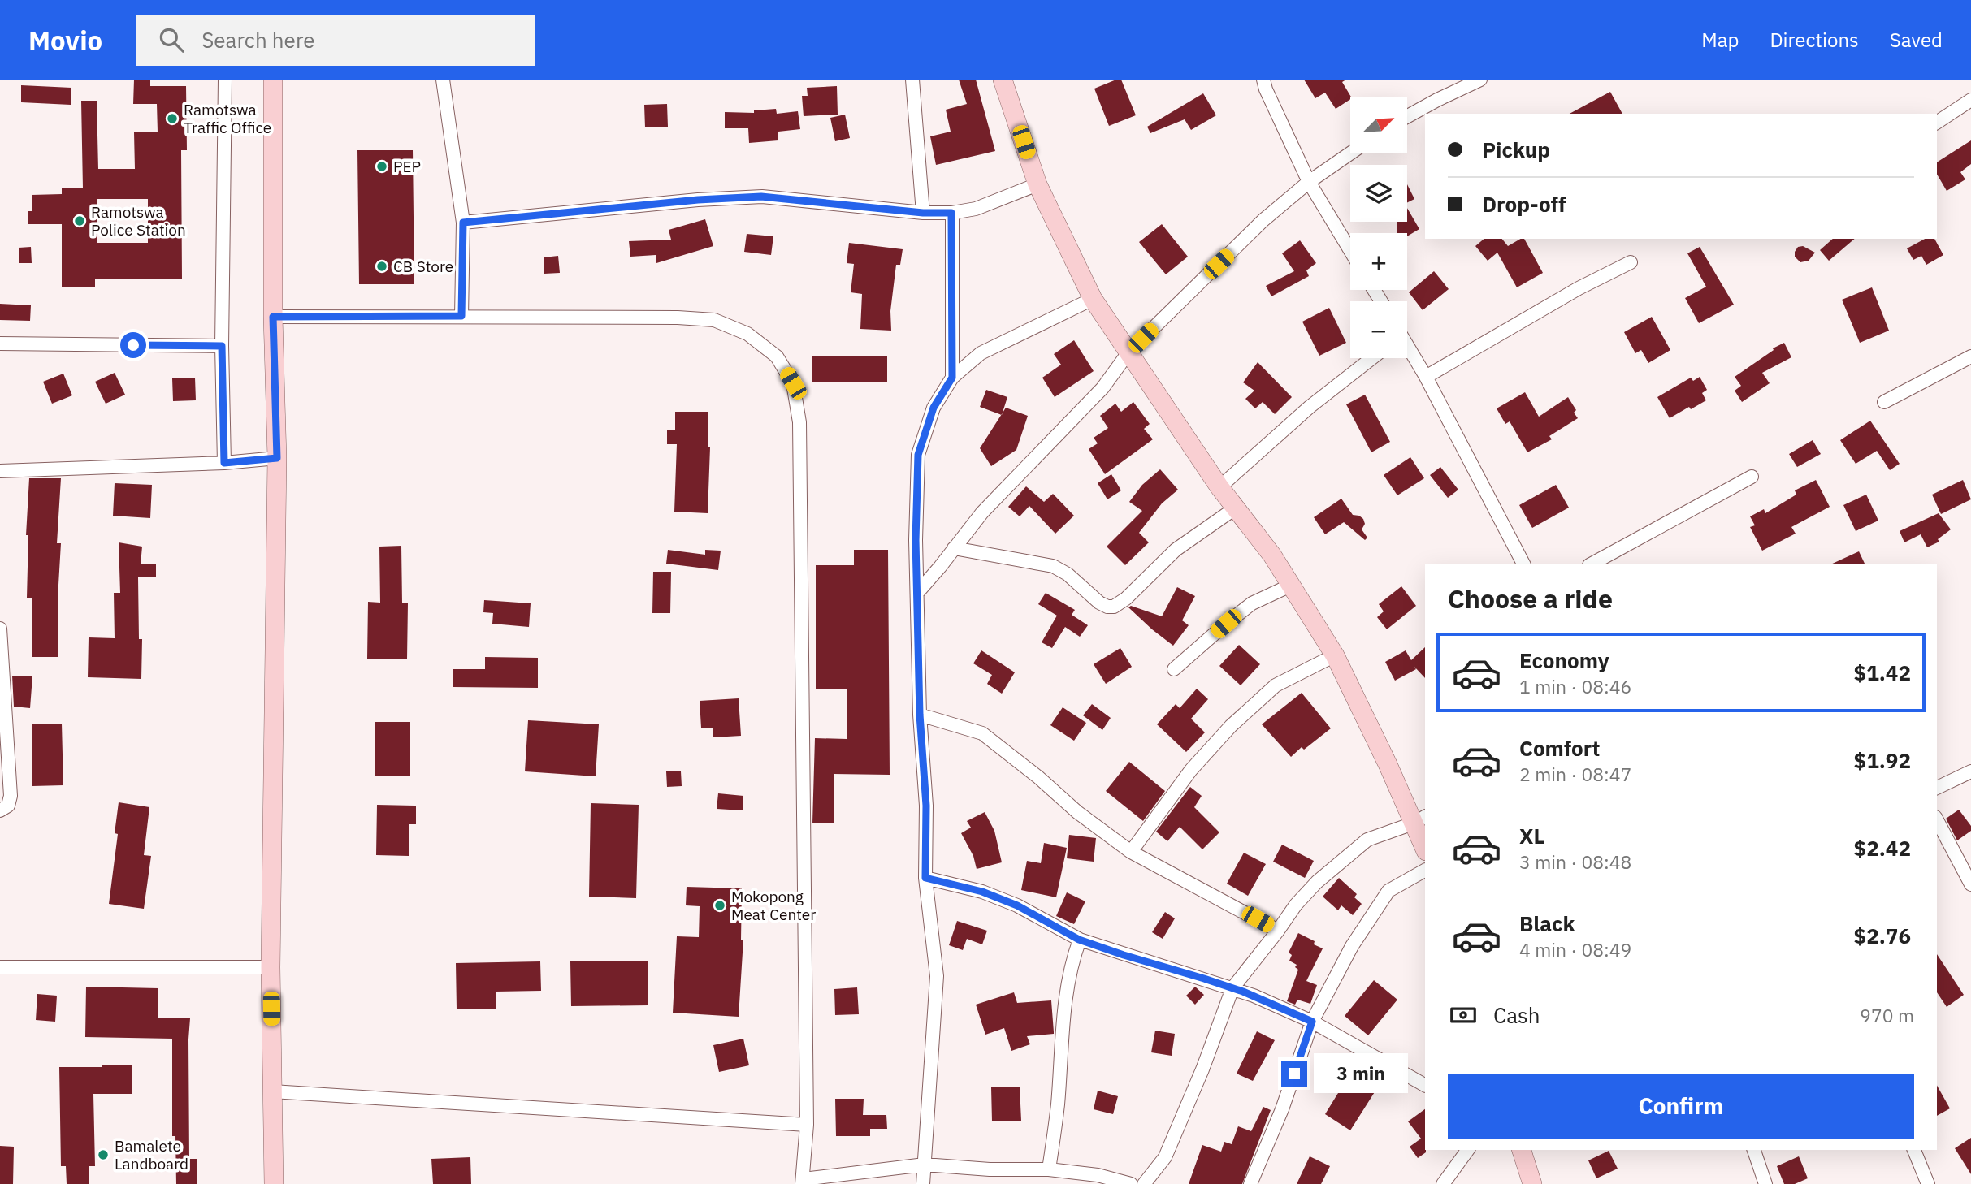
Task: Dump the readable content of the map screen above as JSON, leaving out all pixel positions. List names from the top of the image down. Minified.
{"places":["Ramotswa Traffic Office","PEP","Ramotswa Police Station","CB Store","Mokopong Meat Center","Bamalete Landboard"],"north":"top right","page":{"header":"Movio","search":"Search here","nav":["Map","Directions","Saved"],"map_buttons":["+","−"],"banner":["Pickup","Drop-off"],"heading":"Choose a ride","list":[{"name":"Economy","note":"1 min · 08:46","value":"$1.42"},{"name":"Comfort","note":"2 min · 08:47","value":"$1.92"},{"name":"XL","note":"3 min · 08:48","value":"$2.42"},{"name":"Black","note":"4 min · 08:49","value":"$2.76"}],"pay":["Cash","970 m"],"bubble":"3 min","buttons":"Confirm"}}
